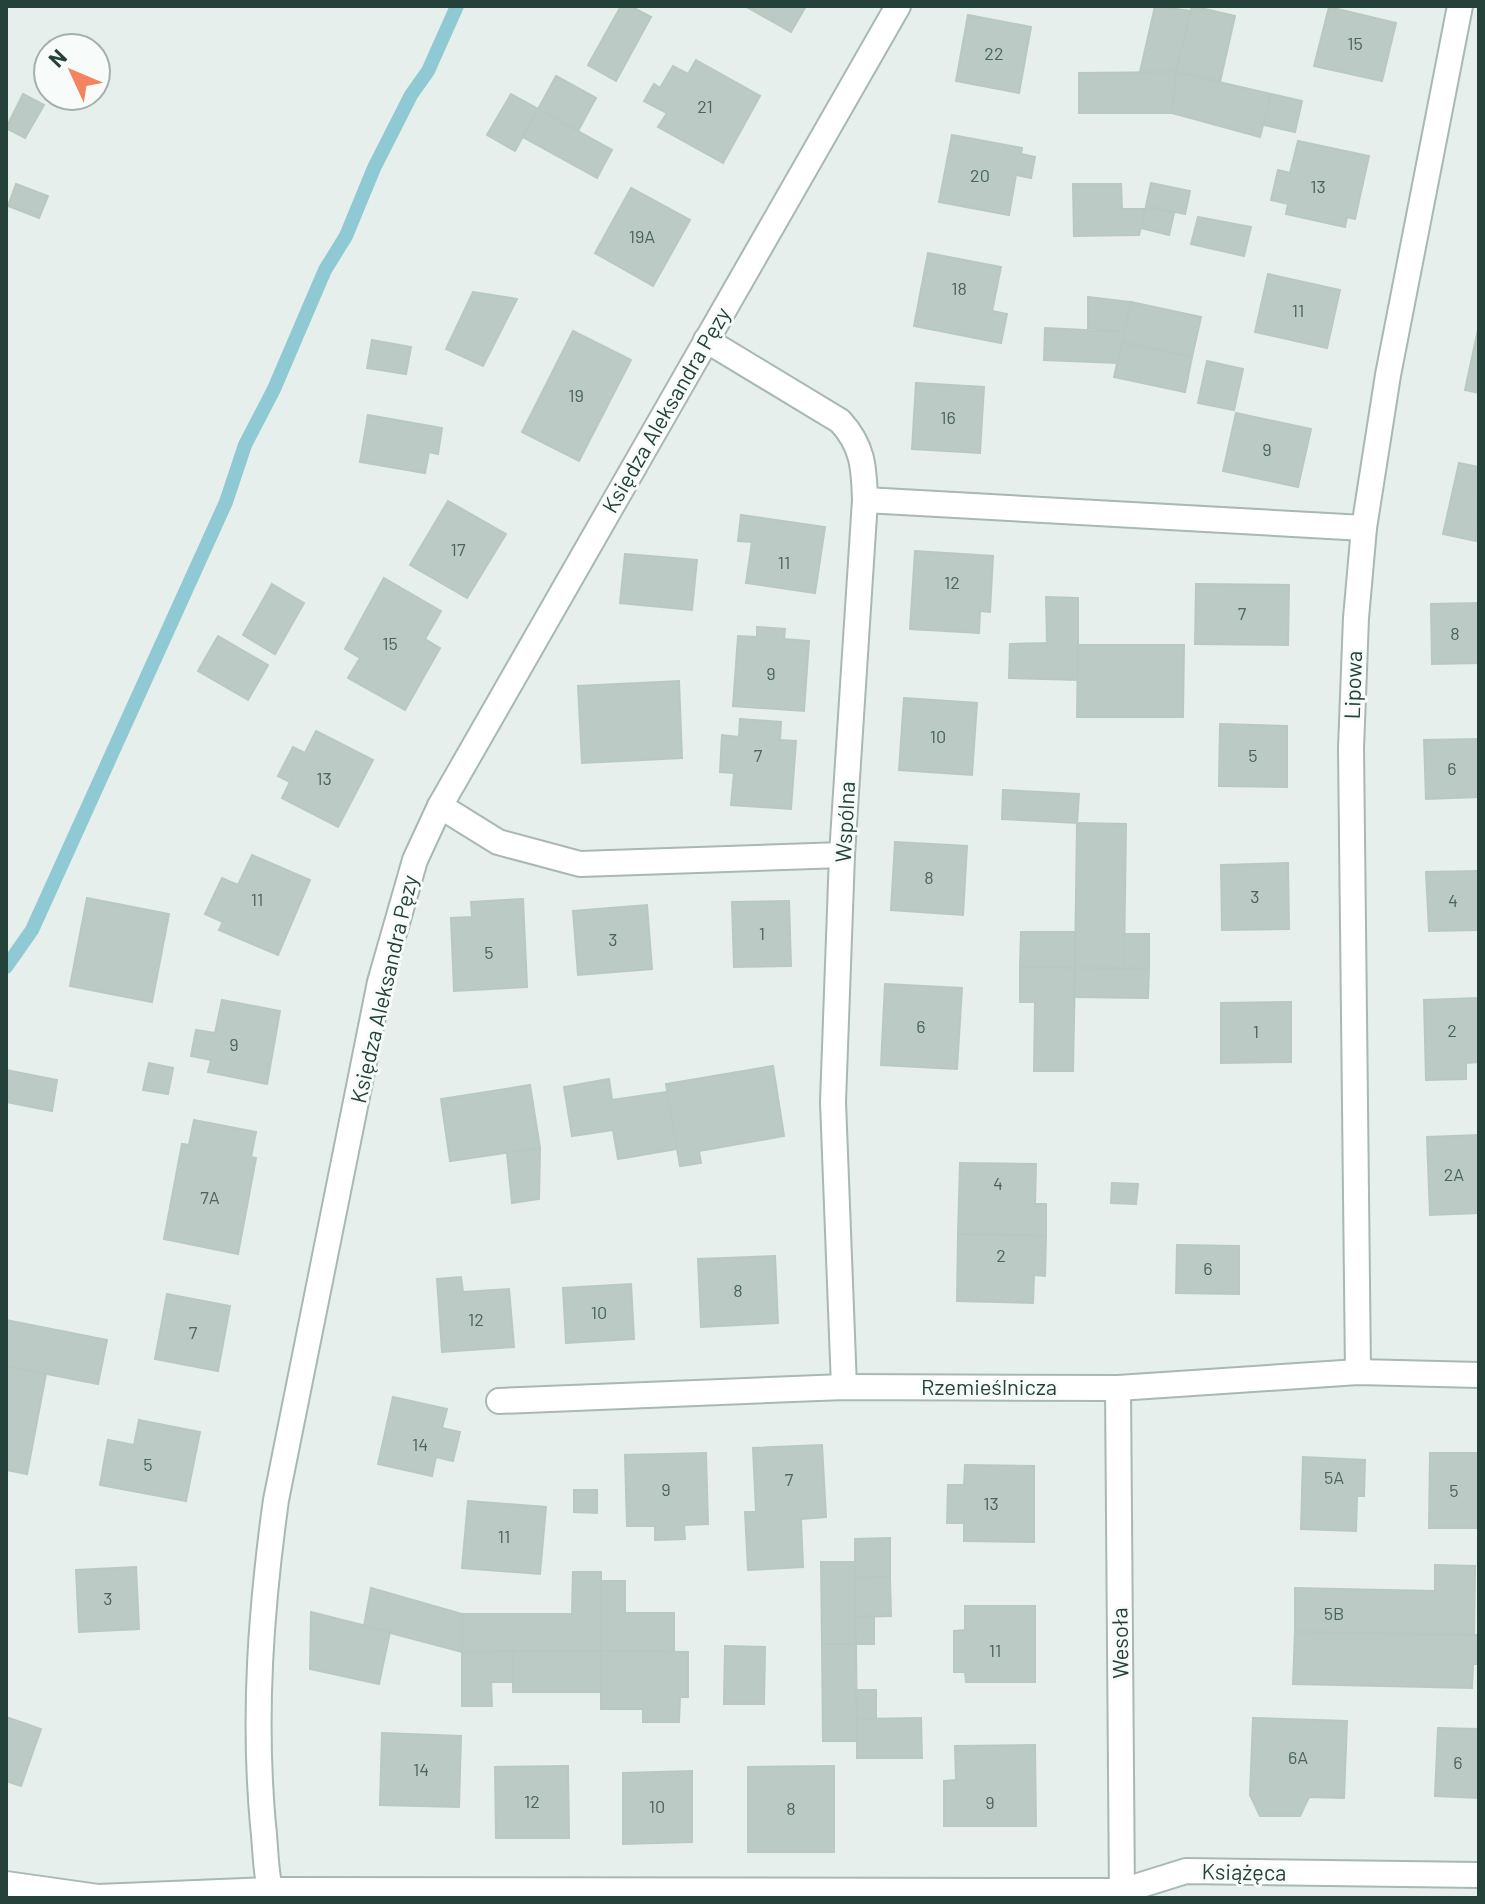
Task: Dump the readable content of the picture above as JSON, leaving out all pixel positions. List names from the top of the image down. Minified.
{"streets":{"street":["Księdza Aleksandra Pęzy","Lipowa","Wspólna","Rzemieślnicza","Wesoła","Książęca"]},"crossings":[["Księdza Aleksandra Pęzy","Wspólna"],["Księdza Aleksandra Pęzy","Książęca"],["Lipowa","Rzemieślnicza"],["Wspólna","Rzemieślnicza"],["Rzemieślnicza","Wesoła"],["Wesoła","Książęca"]],"house_numbers":["15","22","21","20","13","19A","18","11","19","16","9","17","11","12","7","8","15","9","10","7","5","6","13","8","3","11","4","1","3","5","6","2","1","9","2A","4","7A","2","6","8","10","12","7","14","5","5A","7","9","5","13","11","3","5B","11","6A","6","14","12","9","10","8"],"north":"top left"}
